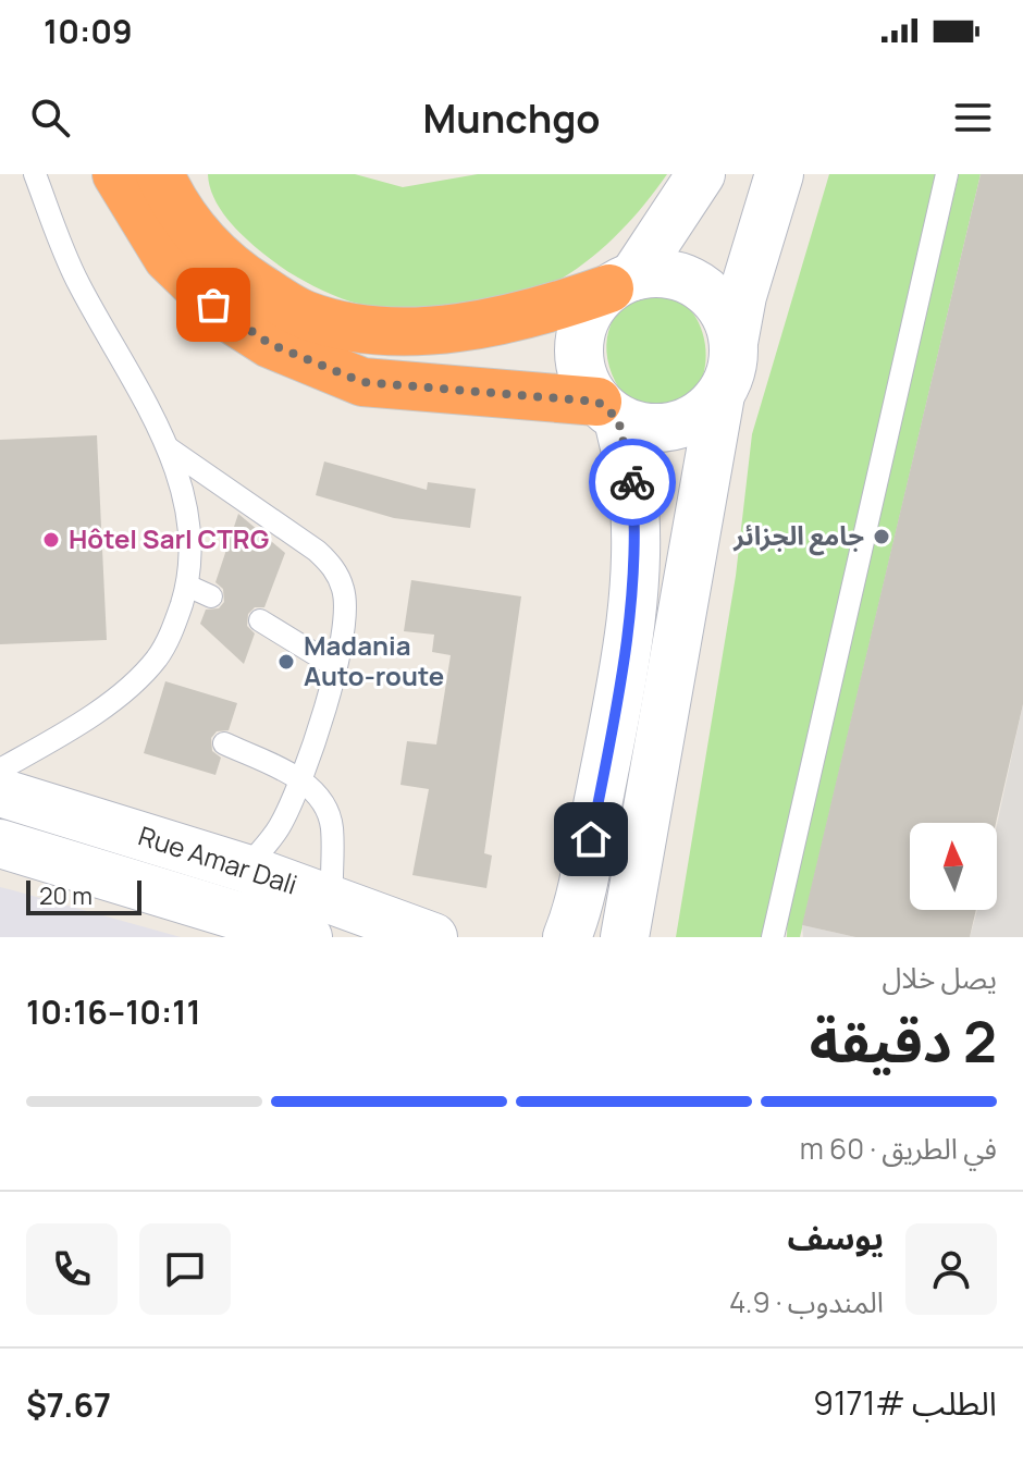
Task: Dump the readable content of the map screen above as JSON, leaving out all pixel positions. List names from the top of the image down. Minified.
{"streets":{"street":["Rue Amar Dali"]},"places":["جامع الجزائر","Hôtel Sarl CTRG","Madania Auto-route"],"scale_bar":"20 m","north":"top","page":{"status":"10:09","header":"Munchgo","scale":"20 m","heading":["2 دقيقة","يصل خلال","10:11–10:16"],"panel":["يوسف","المندوب · 4.9","الطلب #9171","$7.67"],"bar":"في الطريق · 60 m"}}
